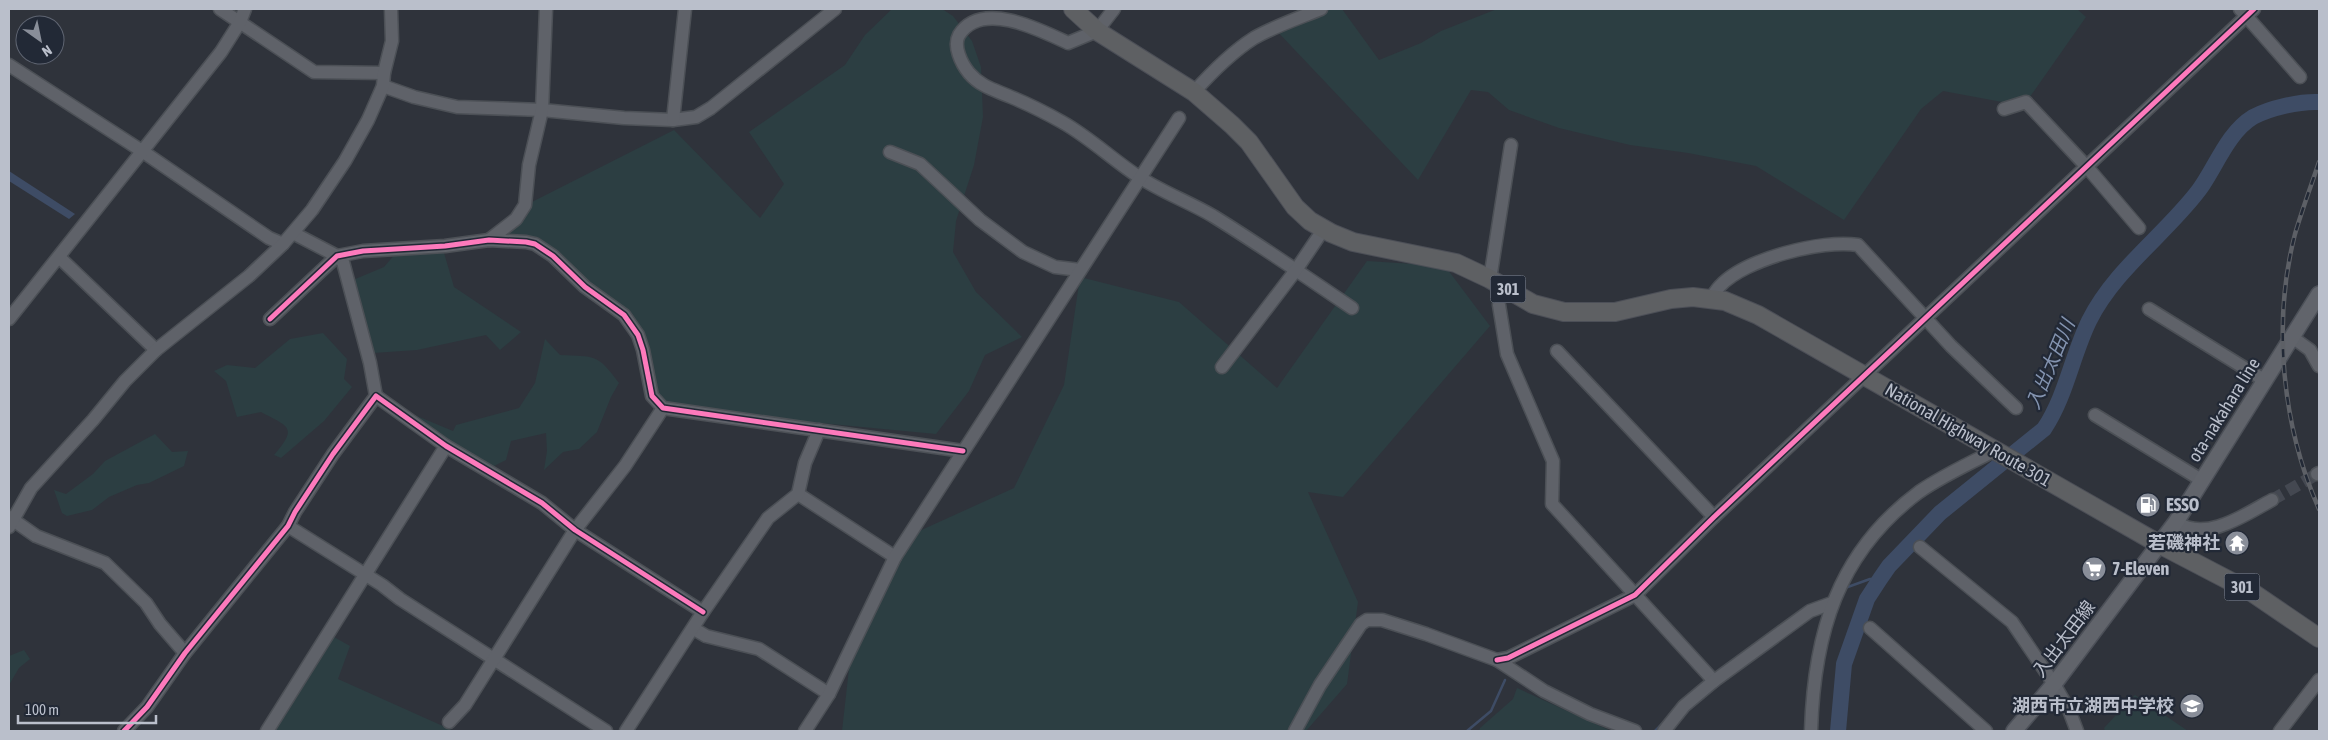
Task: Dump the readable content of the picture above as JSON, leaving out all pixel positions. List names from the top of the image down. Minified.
{"streets":{"highway":["301","National Highway Route 301"],"main road":["ota-nakahara line","入出太田線"]},"crossings":[["ota-nakahara line","National Highway Route 301"],["ota-nakahara line","入出太田線"],["National Highway Route 301","入出太田線"]],"water":["入出太田川"],"places":{"fuel station":["ESSO"],"temple":["若磯神社"],"supermarket":["7-Eleven"],"school or university":["湖西市立湖西中学校"]},"scale_bar":"100 m","north":"bottom right"}
